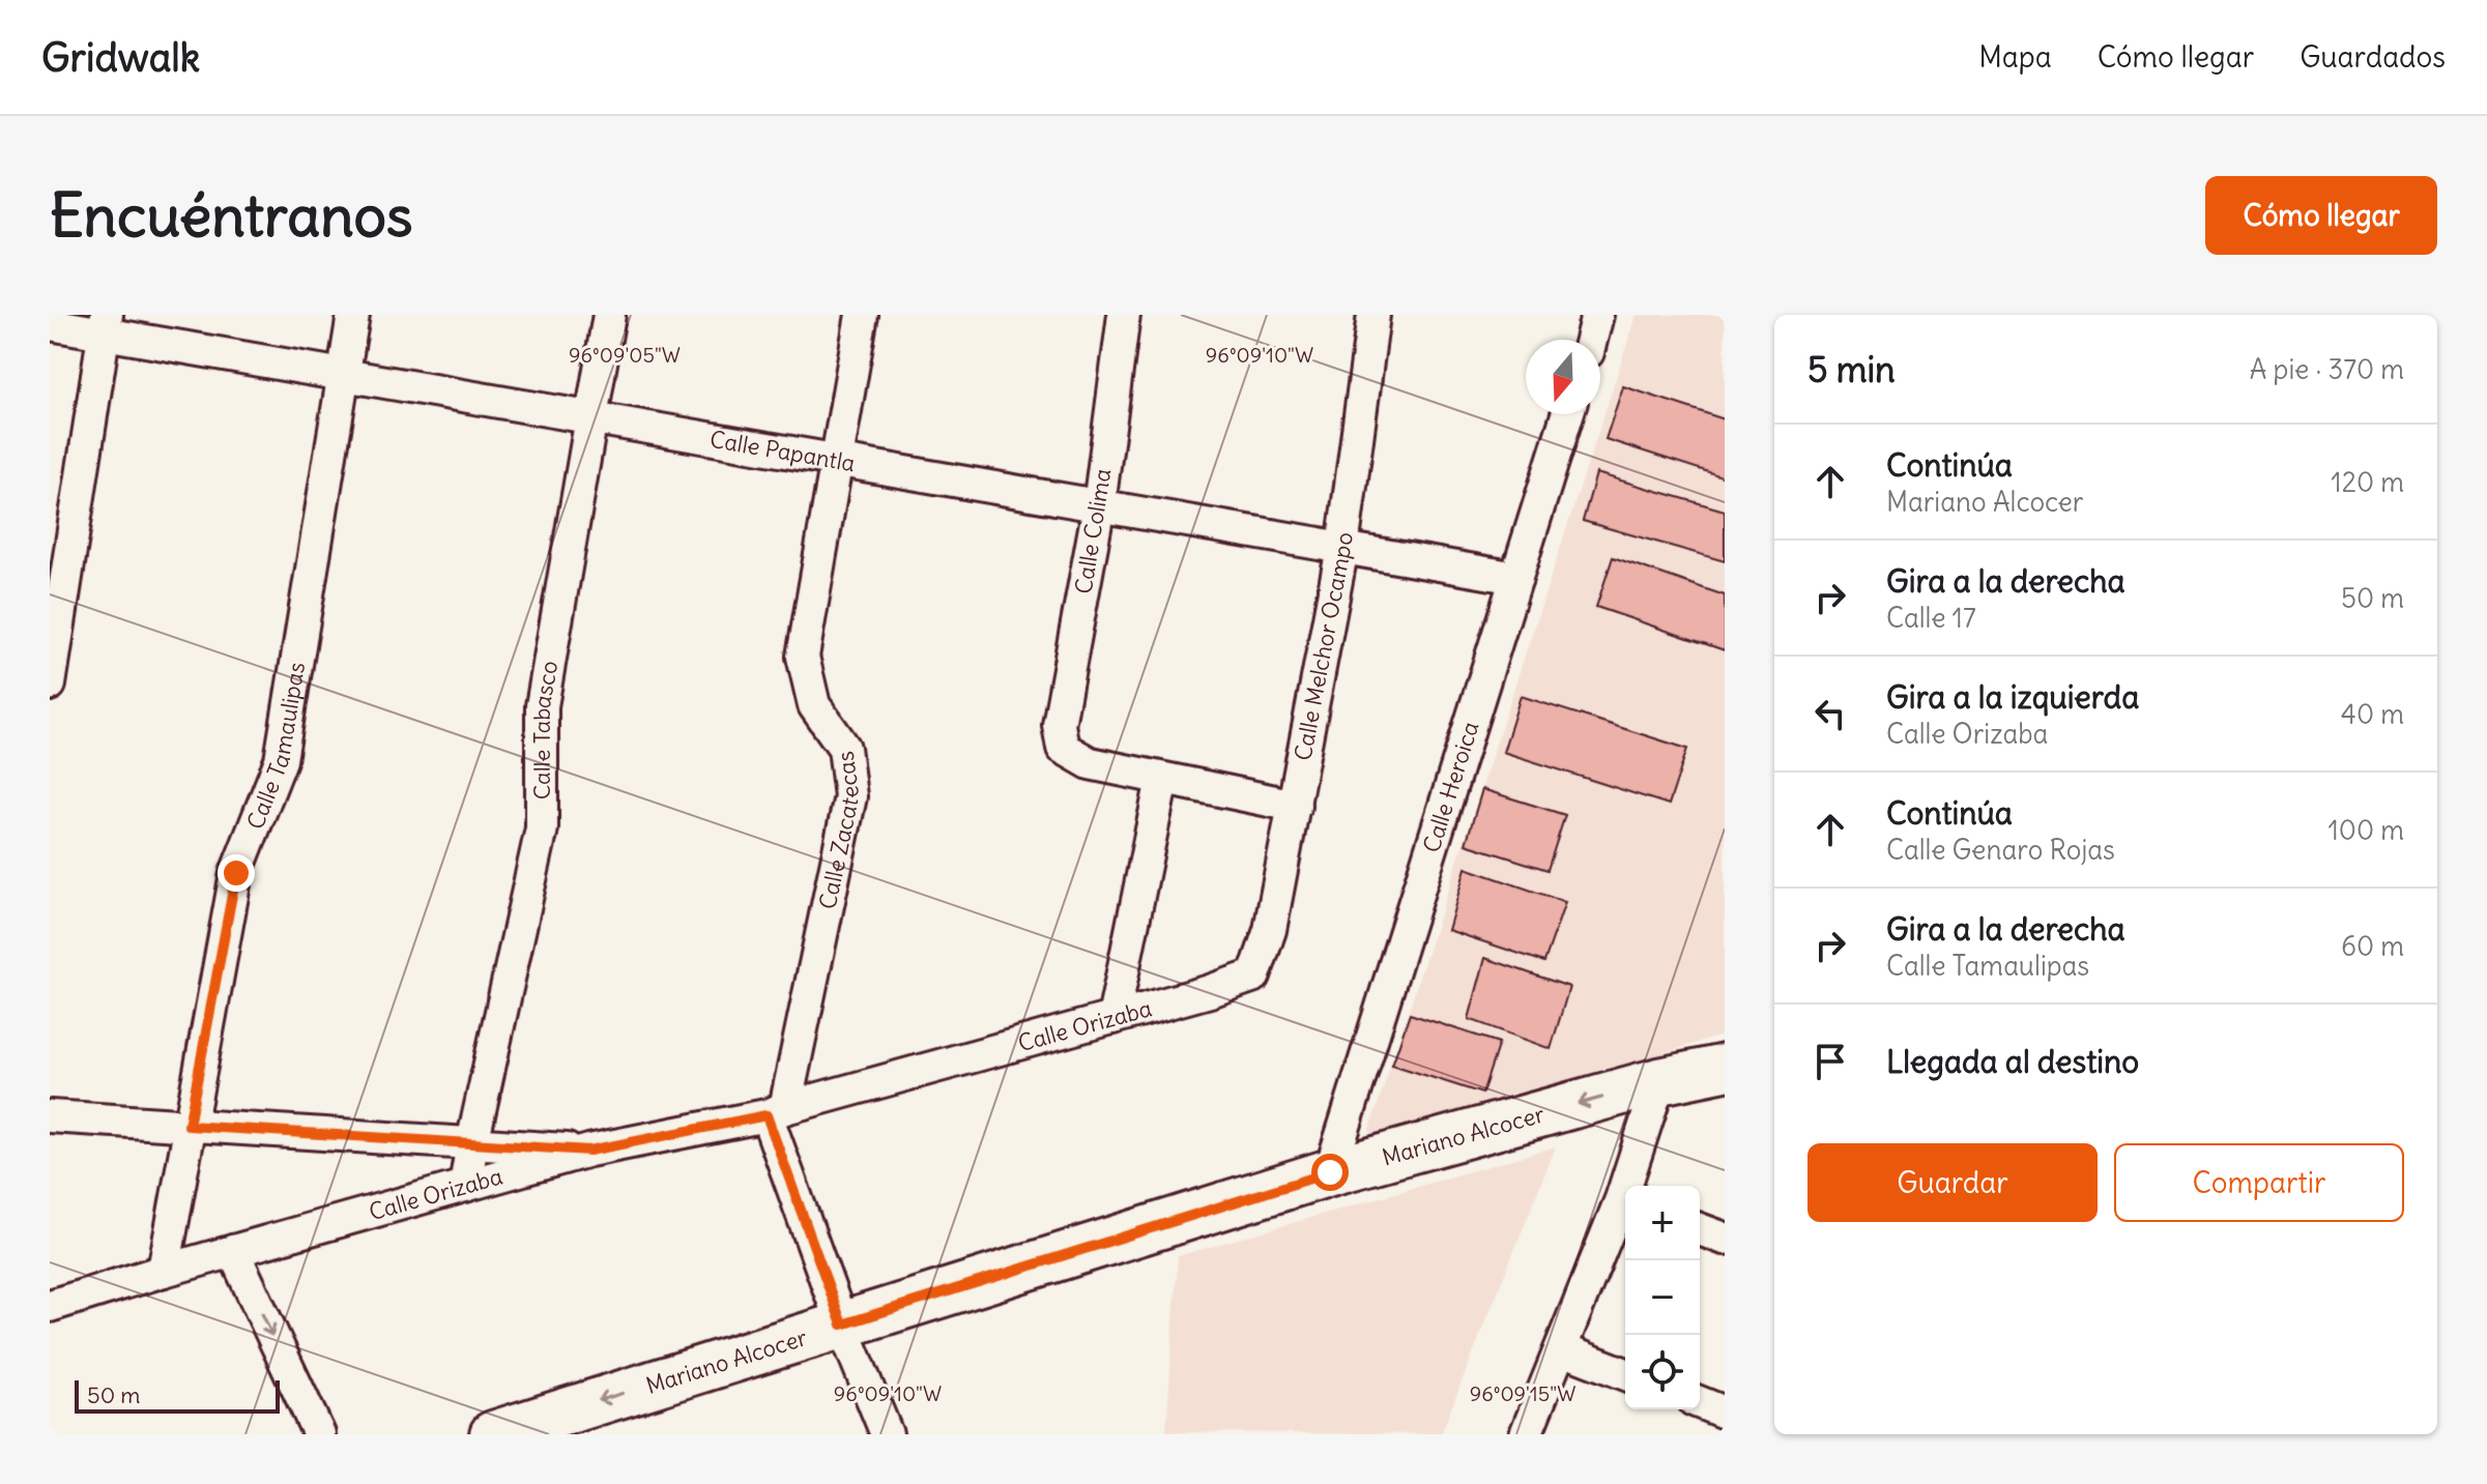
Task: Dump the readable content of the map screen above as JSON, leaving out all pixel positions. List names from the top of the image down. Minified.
{"streets":{"main road":["Mariano Alcocer"],"street":["Calle Papantla","Calle Colima","Calle Melchor Ocampo","Calle Tabasco","Calle Tamaulipas","Calle Heroica","Calle Zacatecas","Calle Orizaba"]},"crossings":[["Calle Papantla","Calle Colima"],["Calle Papantla","Calle Melchor Ocampo"],["Calle Papantla","Calle Tabasco"],["Calle Papantla","Calle Tamaulipas"],["Calle Papantla","Calle Heroica"],["Calle Papantla","Calle Zacatecas"],["Calle Melchor Ocampo","Calle Orizaba"],["Calle Tabasco","Calle Orizaba"],["Calle Tamaulipas","Calle Orizaba"],["Calle Heroica","Mariano Alcocer"],["Calle Zacatecas","Calle Orizaba"]],"one_way":["Mariano Alcocer"],"scale_bar":"50 m","north":"bottom","page":{"header":"Gridwalk","nav":["Mapa","Cómo llegar","Guardados"],"buttons":["Cómo llegar",["Guardar","Compartir"]],"title":"Encuéntranos","heading":["5 min","A pie · 370 m"],"list":[["Continúa","Mariano Alcocer","120 m"],["Gira a la derecha","Calle 17","50 m"],["Gira a la izquierda","Calle Orizaba","40 m"],["Continúa","Calle Genaro Rojas","100 m"],["Gira a la derecha","Calle Tamaulipas","60 m"],"Llegada al destino"],"map_buttons":["+","−"],"scale":"50 m"},"coordinates":["96°09'10\"W","96°09'05\"W","96°09'15\"W"]}
